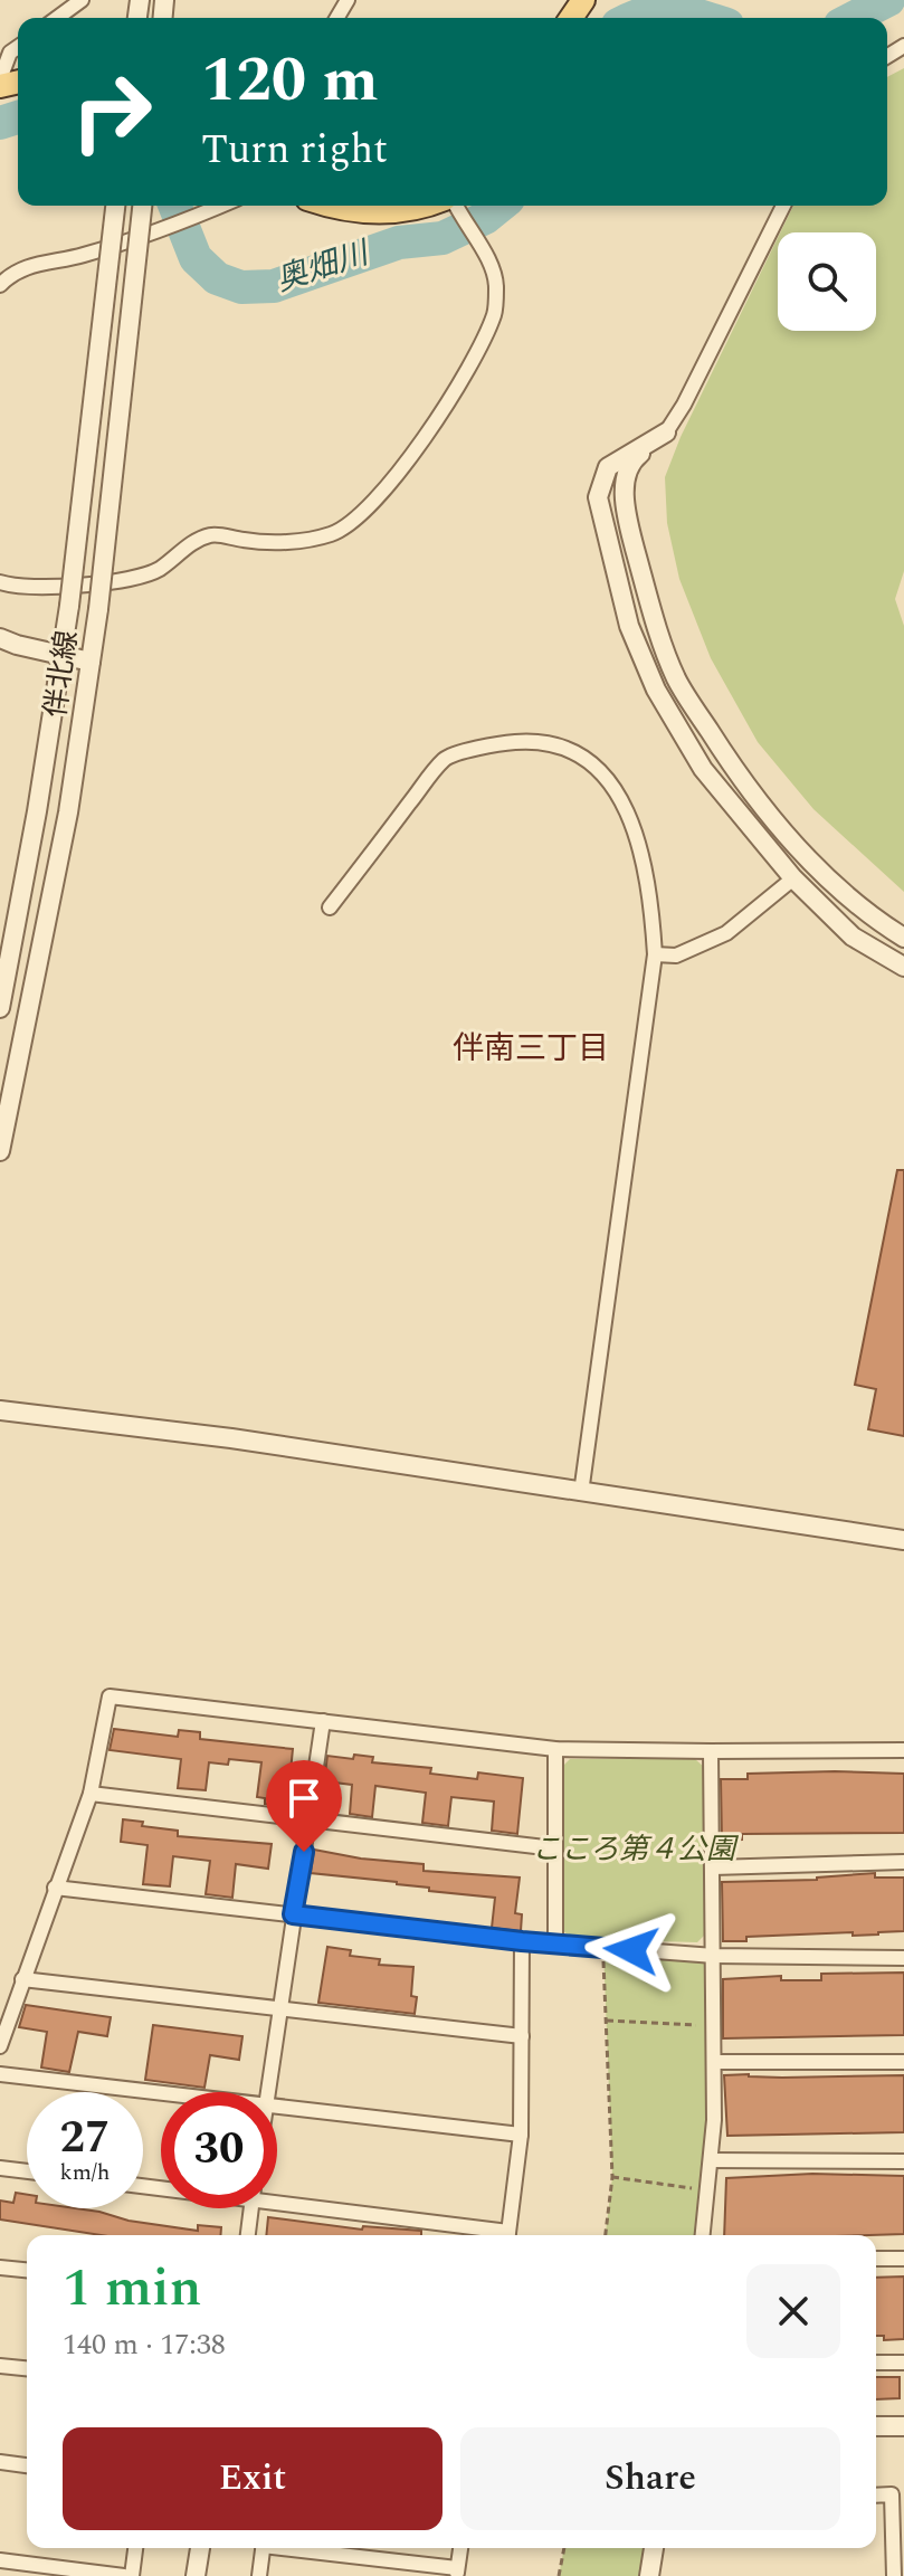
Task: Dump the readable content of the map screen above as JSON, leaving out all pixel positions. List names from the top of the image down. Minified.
{"streets":{"street":["伴北線"]},"districts":["伴南三丁目"],"water":["奥畑川"],"parks":["こころ第４公園"],"page":{"turn":["120 m","Turn right"],"speed":"27 km/h","limit":"30","heading":["1 min","140 m · 17:38"],"buttons":["Exit","Share"]}}
